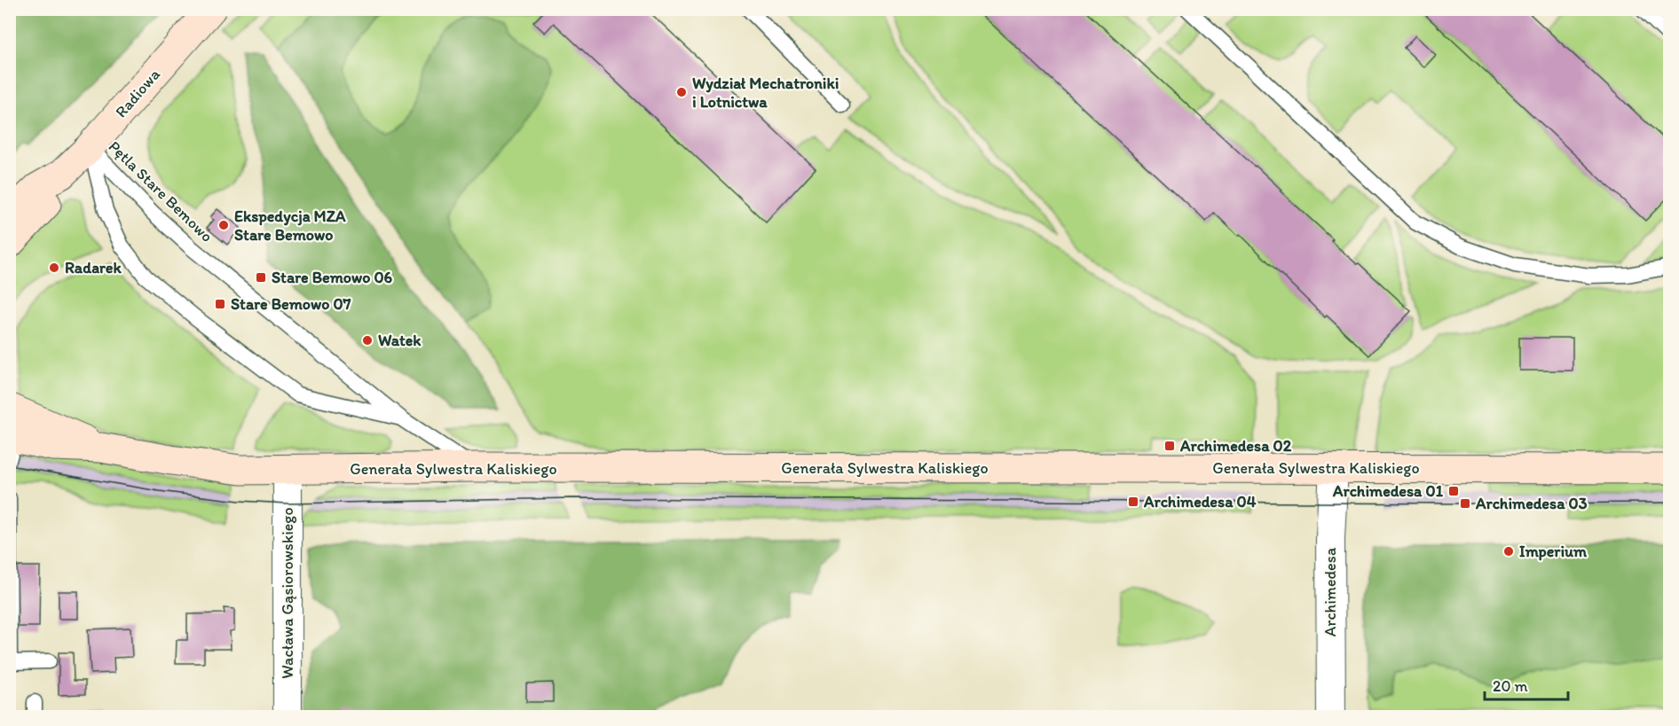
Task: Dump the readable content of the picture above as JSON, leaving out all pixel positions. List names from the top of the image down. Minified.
{"streets":{"street":["Radiowa","Generała Sylwestra Kaliskiego","Archimedesa","Wacława Gąsiorowskiego"],"lane":["Pętla Stare Bemowo"]},"crossings":[["Radiowa","Pętla Stare Bemowo"],["Pętla Stare Bemowo","Generała Sylwestra Kaliskiego"],["Generała Sylwestra Kaliskiego","Archimedesa"],["Generała Sylwestra Kaliskiego","Wacława Gąsiorowskiego"]],"places":{"other":["Wydział Mechatroniki i Lotnictwa","Ekspedycja MZA Stare Bemowo","Radarek","Watek","Imperium"],"transit":["Stare Bemowo 06","Stare Bemowo 07","Archimedesa 02","Archimedesa 01","Archimedesa 04","Archimedesa 03"]},"scale_bar":"20 m"}
